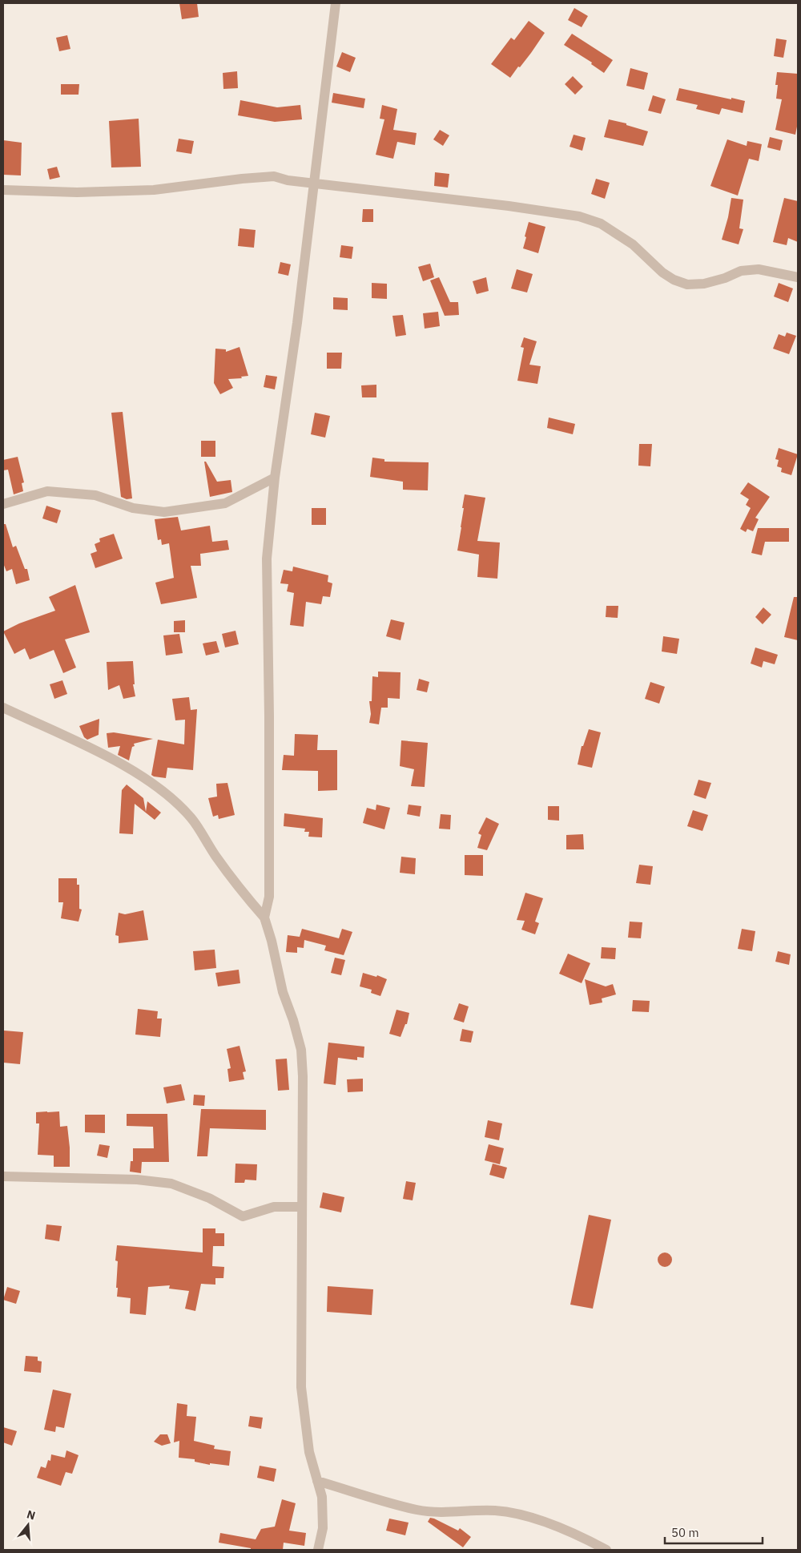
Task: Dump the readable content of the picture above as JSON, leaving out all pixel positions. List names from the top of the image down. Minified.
{"scale_bar":"50 m","north":"top"}
